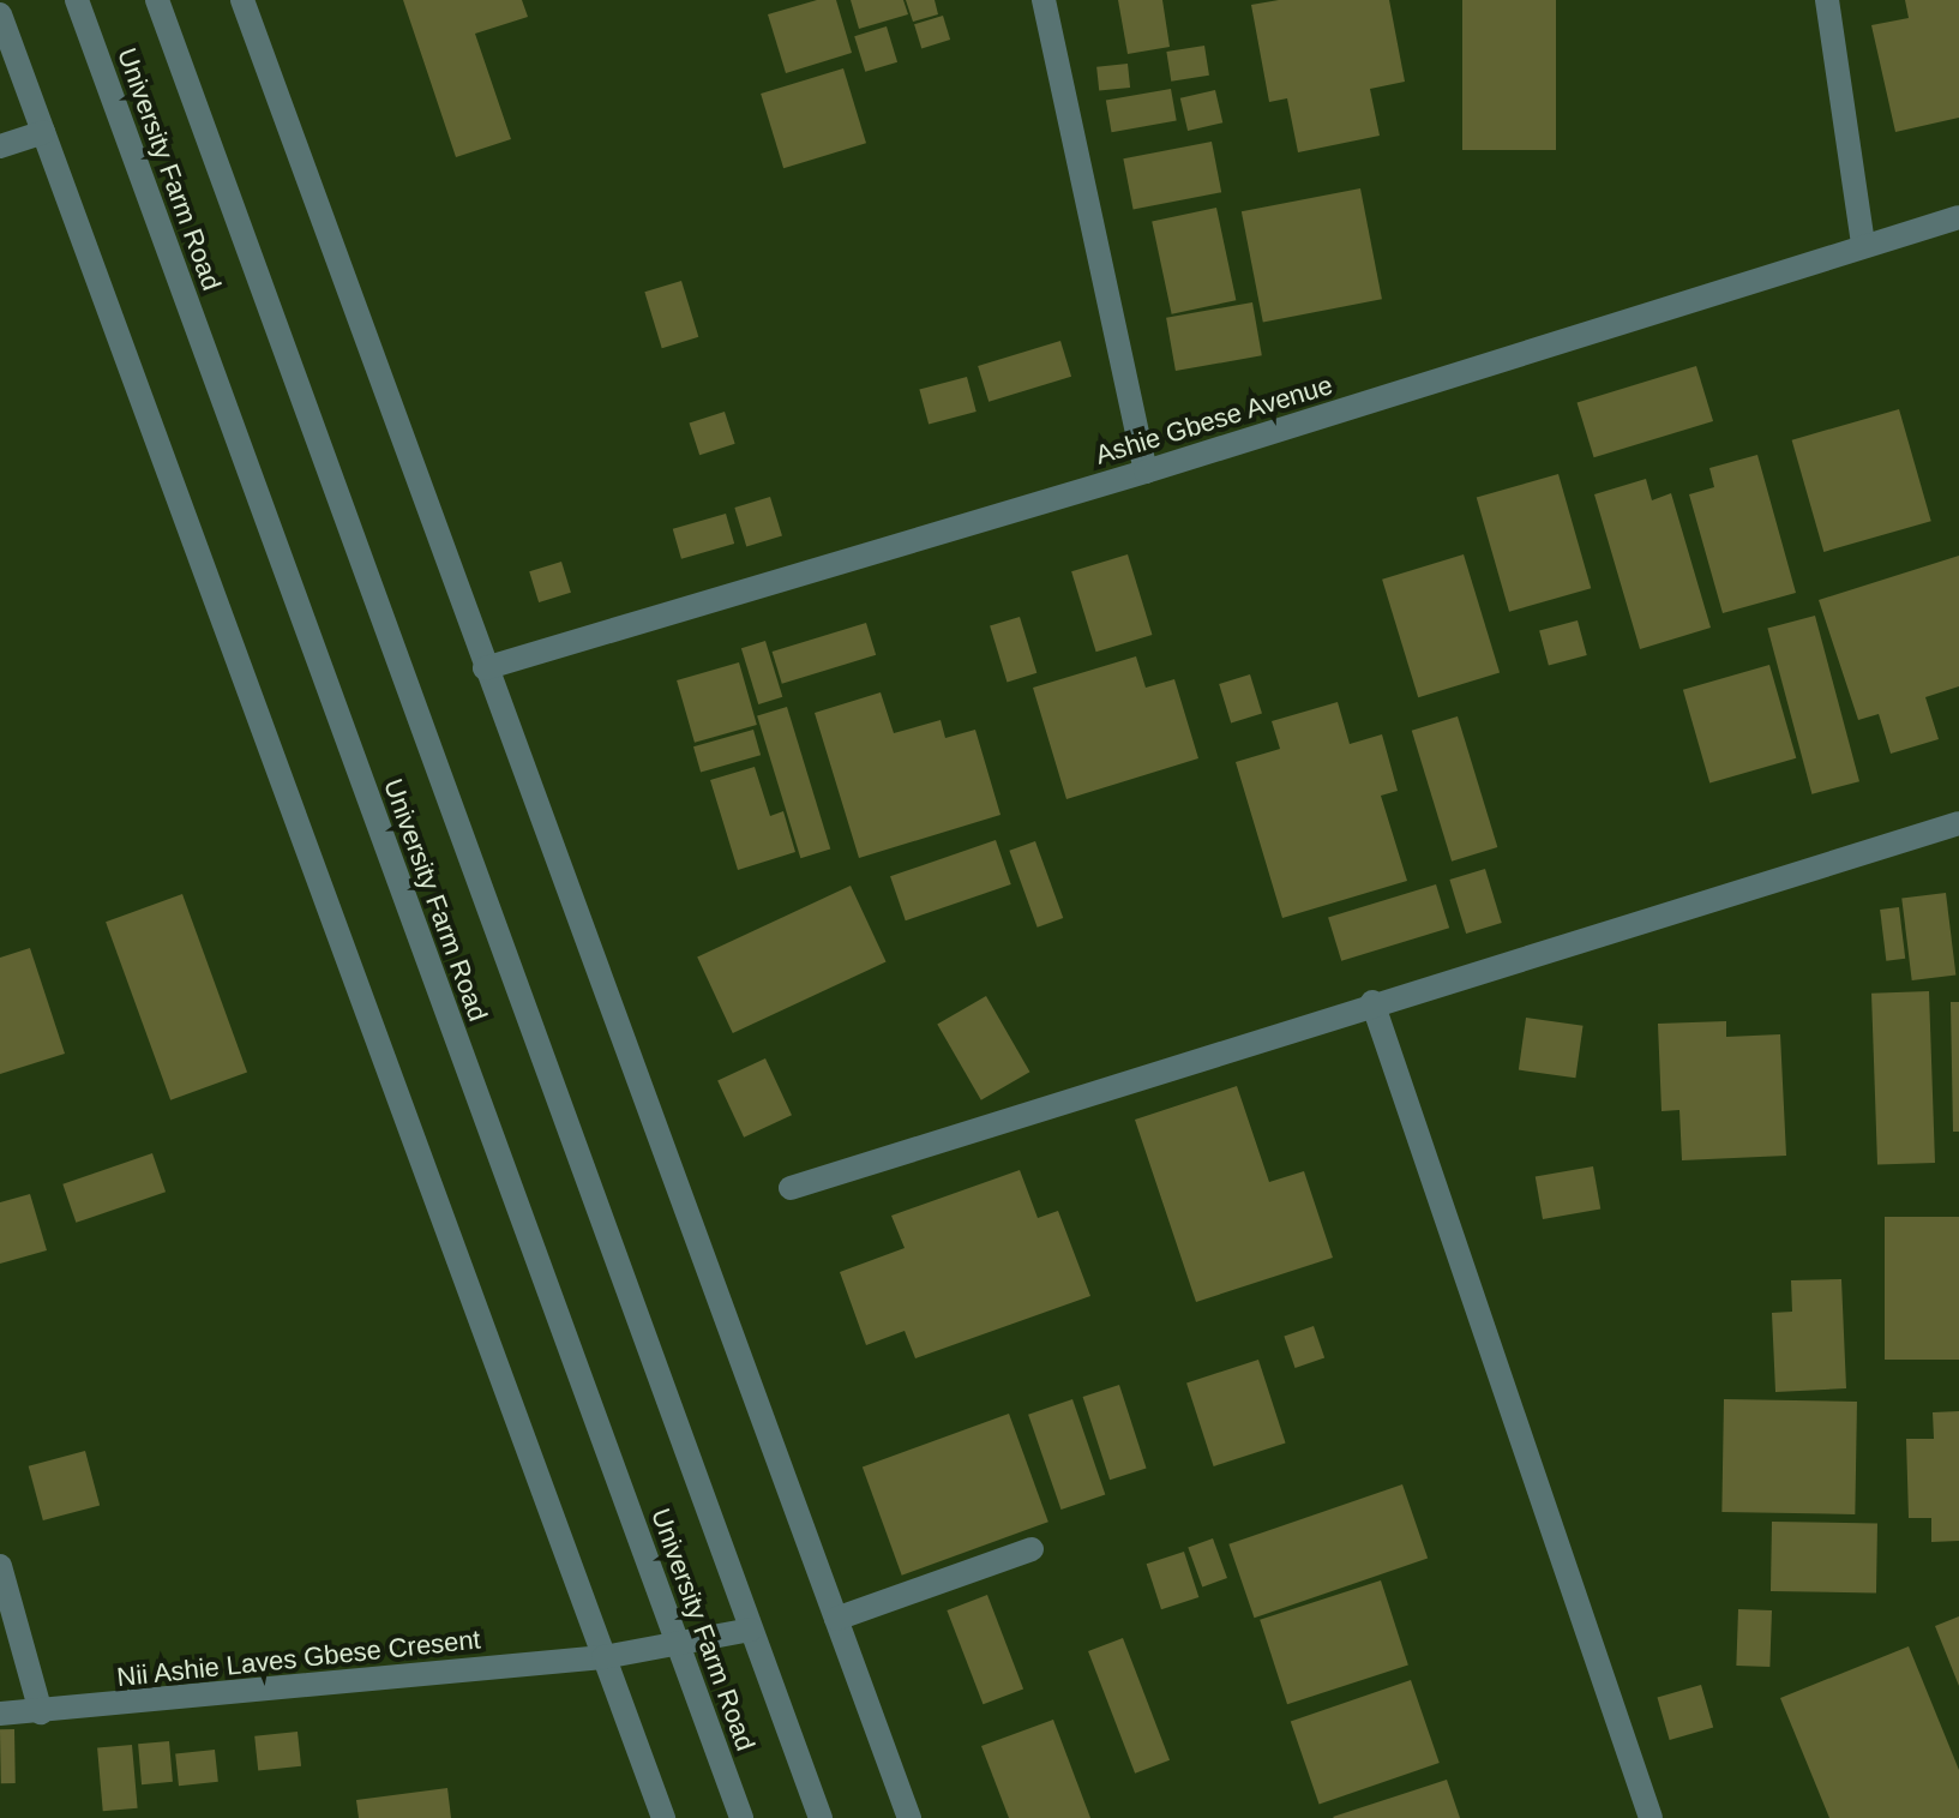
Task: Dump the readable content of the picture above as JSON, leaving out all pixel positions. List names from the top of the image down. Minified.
{"streets":{"street":["University Farm Road","Ashie Gbese Avenue","Nii Ashie Laves Gbese Cresent"]},"crossings":[["University Farm Road","Nii Ashie Laves Gbese Cresent"]]}
